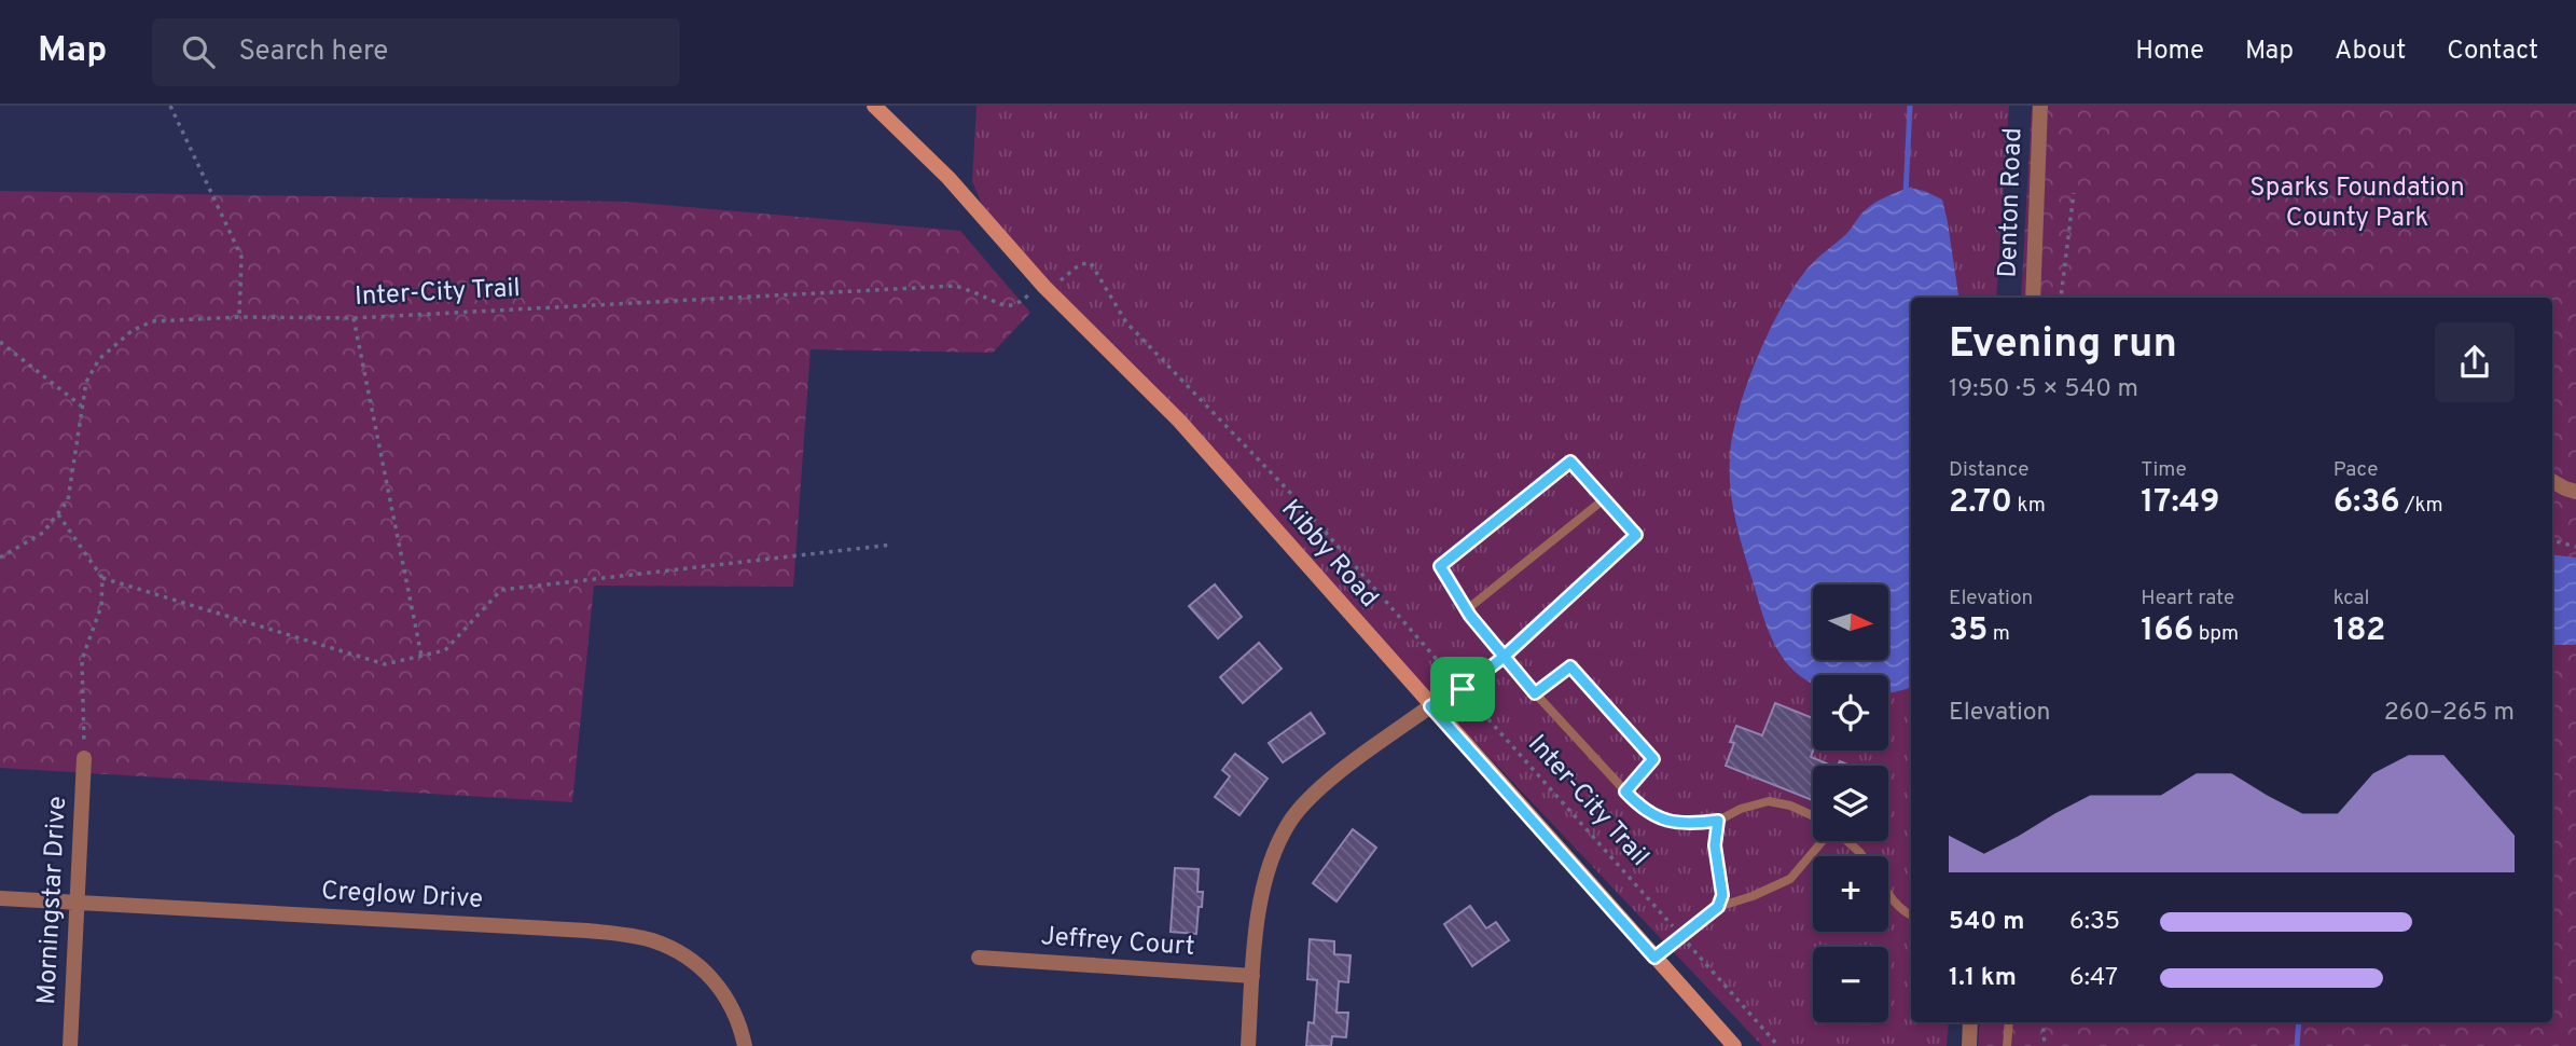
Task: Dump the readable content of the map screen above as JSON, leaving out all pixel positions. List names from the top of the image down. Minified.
{"streets":{"main road":["Kibby Road"],"street":["Denton Road","Creglow Drive","Morningstar Drive","Jeffrey Court"],"path":["Inter-City Trail"]},"crossings":[["Creglow Drive","Morningstar Drive"]],"parks":["Sparks Foundation County Park"],"north":"right","page":{"header":"Map","search":"Search here","nav":["Home","Map","About","Contact"],"heading":["Evening run","19:50 · 5 × 540 m"],"stats":[["Distance","2.70 km"],["Time","17:49"],["Pace","6:36 /km"],["Elevation","35 m"],["Heart rate","166 bpm"],["kcal","182"]],"map_buttons":["+","−"],"chart":["Elevation","260–265 m"],"list":[{"name":"540 m","note":"6:35"},{"name":"1.1 km","note":"6:47"}]}}
